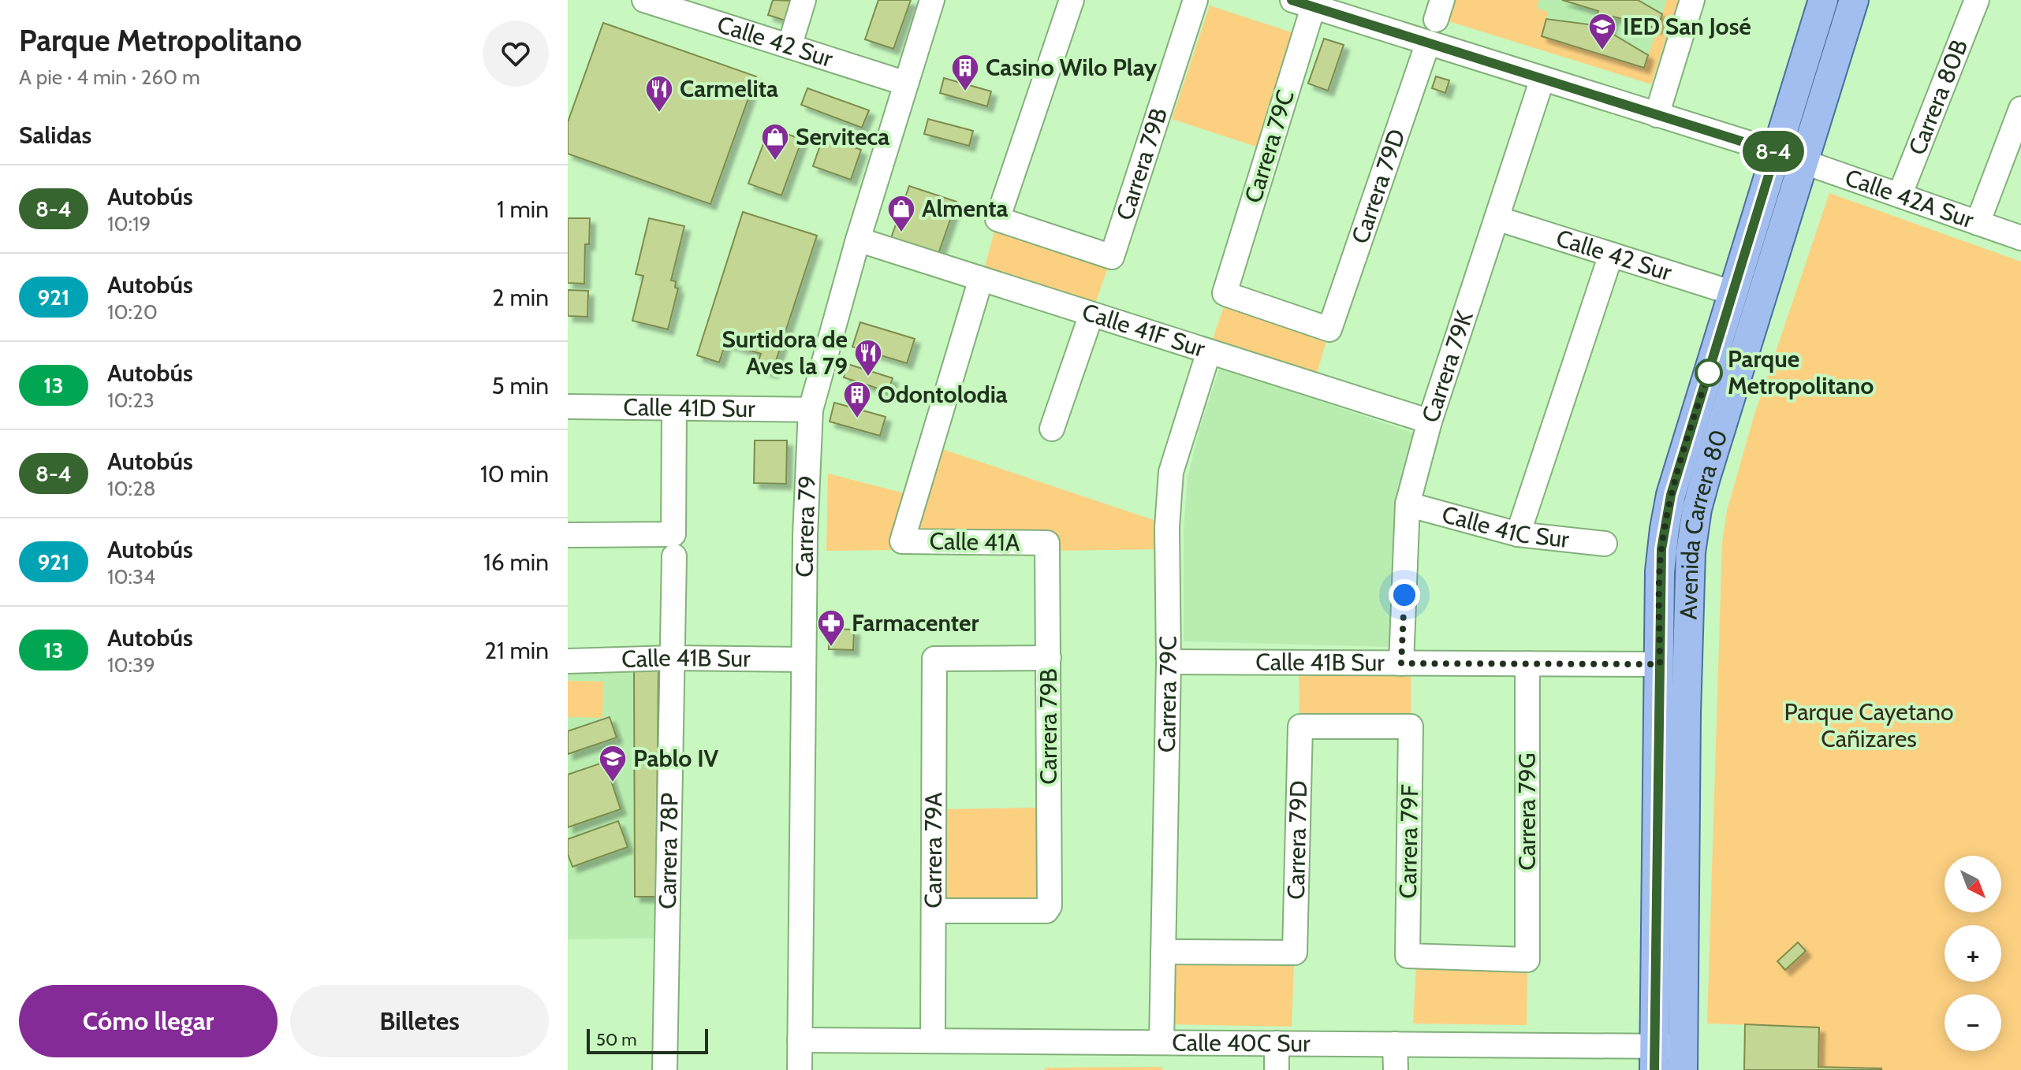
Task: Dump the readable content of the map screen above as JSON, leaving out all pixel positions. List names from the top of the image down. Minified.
{"streets":{"main road":["Avenida Carrera 80"],"street":["Calle 42 Sur","Carrera 80B","Carrera 79C","Carrera 79B","Carrera 79D","Calle 42A Sur","Calle 41F Sur","Carrera 79K","Calle 41D Sur","Carrera 79","Calle 41C Sur","Calle 41A","Calle 41B Sur","Carrera 79G","Carrera 79F","Carrera 79A","Carrera 78P","Calle 40C Sur"]},"crossings":[["Calle 42 Sur","Carrera 79K"],["Calle 42 Sur","Avenida Carrera 80"],["Calle 42 Sur","Carrera 79"],["Carrera 80B","Calle 42A Sur"],["Carrera 79C","Carrera 79D"],["Carrera 79C","Calle 42A Sur"],["Carrera 79C","Calle 41F Sur"],["Carrera 79C","Calle 41B Sur"],["Carrera 79C","Calle 40C Sur"],["Carrera 79B","Calle 41A"],["Carrera 79B","Carrera 79A"],["Carrera 79D","Calle 42A Sur"],["Carrera 79D","Carrera 79F"],["Calle 42A Sur","Carrera 79K"],["Calle 42A Sur","Avenida Carrera 80"],["Calle 41F Sur","Carrera 79K"],["Calle 41F Sur","Carrera 79"],["Calle 41F Sur","Calle 41A"],["Carrera 79K","Calle 41C Sur"],["Carrera 79K","Calle 41B Sur"],["Calle 41D Sur","Carrera 79"],["Calle 41D Sur","Carrera 78P"],["Avenida Carrera 80","Calle 41B Sur"],["Avenida Carrera 80","Calle 40C Sur"],["Carrera 79","Calle 41B Sur"],["Carrera 79","Calle 40C Sur"],["Calle 41B Sur","Carrera 79G"],["Calle 41B Sur","Carrera 78P"],["Carrera 79G","Carrera 79F"],["Carrera 79A","Calle 40C Sur"]],"parks":["Parque Cayetano Cañizares"],"places":{"school or university":["IED San José","Pablo IV"],"building":["Casino Wilo Play","Odontolodia"],"restaurant":["Carmelita","Surtidora de Aves la 79"],"shop":["Serviteca","Almenta"],"other":["Parque Metropolitano"],"pharmacy":["Farmacenter"]},"lines":["bus line 8-4"],"scale_bar":"50 m","north":"bottom right","page":{"heading":[["Parque Metropolitano","A pie · 4 min · 260 m"],"Salidas"],"on_map":"8-4","list":[{"mark":"8-4","name":"Autobús","note":"10:19","value":"1 min"},{"mark":"921","name":"Autobús","note":"10:20","value":"2 min"},{"mark":"13","name":"Autobús","note":"10:23","value":"5 min"},{"mark":"8-4","name":"Autobús","note":"10:28","value":"10 min"},{"mark":"921","name":"Autobús","note":"10:34","value":"16 min"},{"mark":"13","name":"Autobús","note":"10:39","value":"21 min"}],"map_buttons":["+","−"],"buttons":["Cómo llegar","Billetes"],"scale":"50 m"}}
